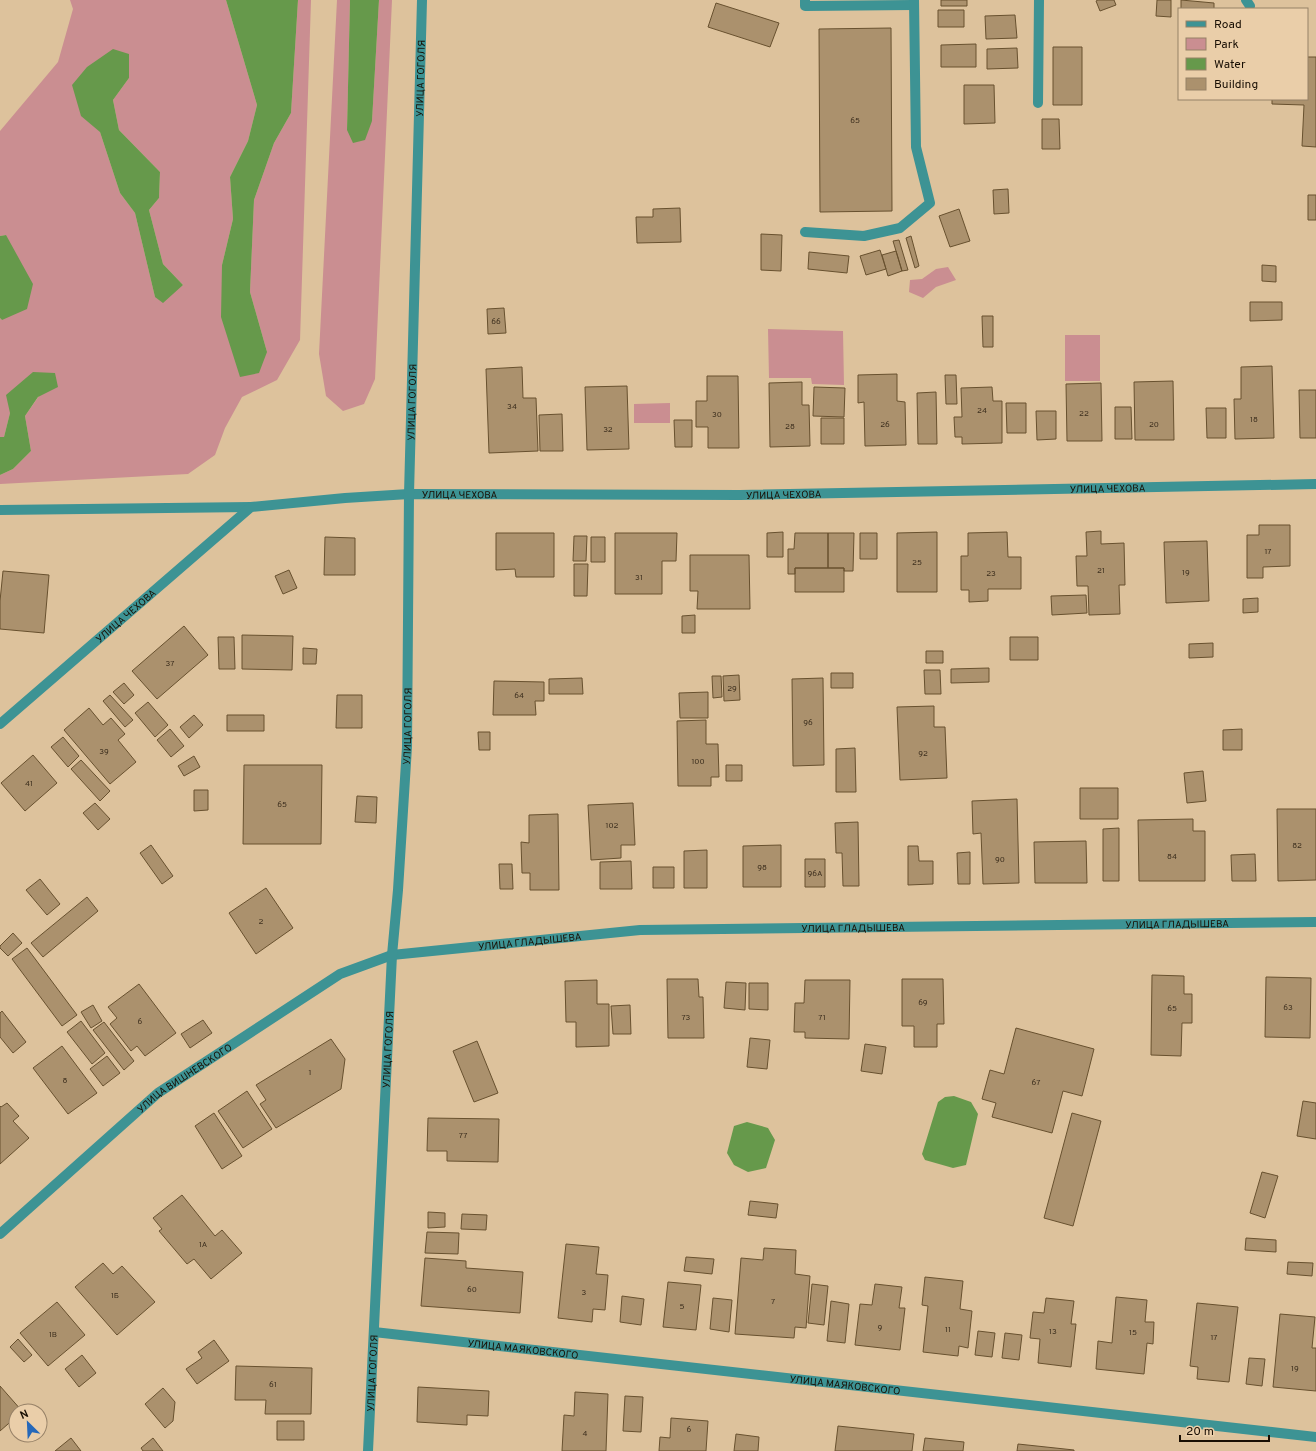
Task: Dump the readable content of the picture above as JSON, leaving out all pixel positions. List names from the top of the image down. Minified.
{"streets":{"street":["УЛИЦА ГОГОЛЯ","УЛИЦА ЧЕХОВА","УЛИЦА ГЛАДЫШЕВА","УЛИЦА ВИШНЕВСКОГО","УЛИЦА МАЯКОВСКОГО"]},"crossings":[["УЛИЦА ГОГОЛЯ","УЛИЦА ЧЕХОВА"],["УЛИЦА ГОГОЛЯ","УЛИЦА ГЛАДЫШЕВА"],["УЛИЦА ГОГОЛЯ","УЛИЦА ВИШНЕВСКОГО"],["УЛИЦА ГОГОЛЯ","УЛИЦА МАЯКОВСКОГО"],["УЛИЦА ГЛАДЫШЕВА","УЛИЦА ВИШНЕВСКОГО"]],"house_numbers":["65","66","34","24","22","30","18","26","20","28","32","17","25","21","19","23","31","37","29","64","96","39","92","100","41","65","102","82","84","90","98","96А","2","69","63","65","73","71","6","1","8","67","77","1А","60","3","1Б","7","5","9","11","13","15","1В","17","19","61","6","4"],"legend":["Road","Park","Water","Building"],"scale_bar":"20 m","north":"top left"}
